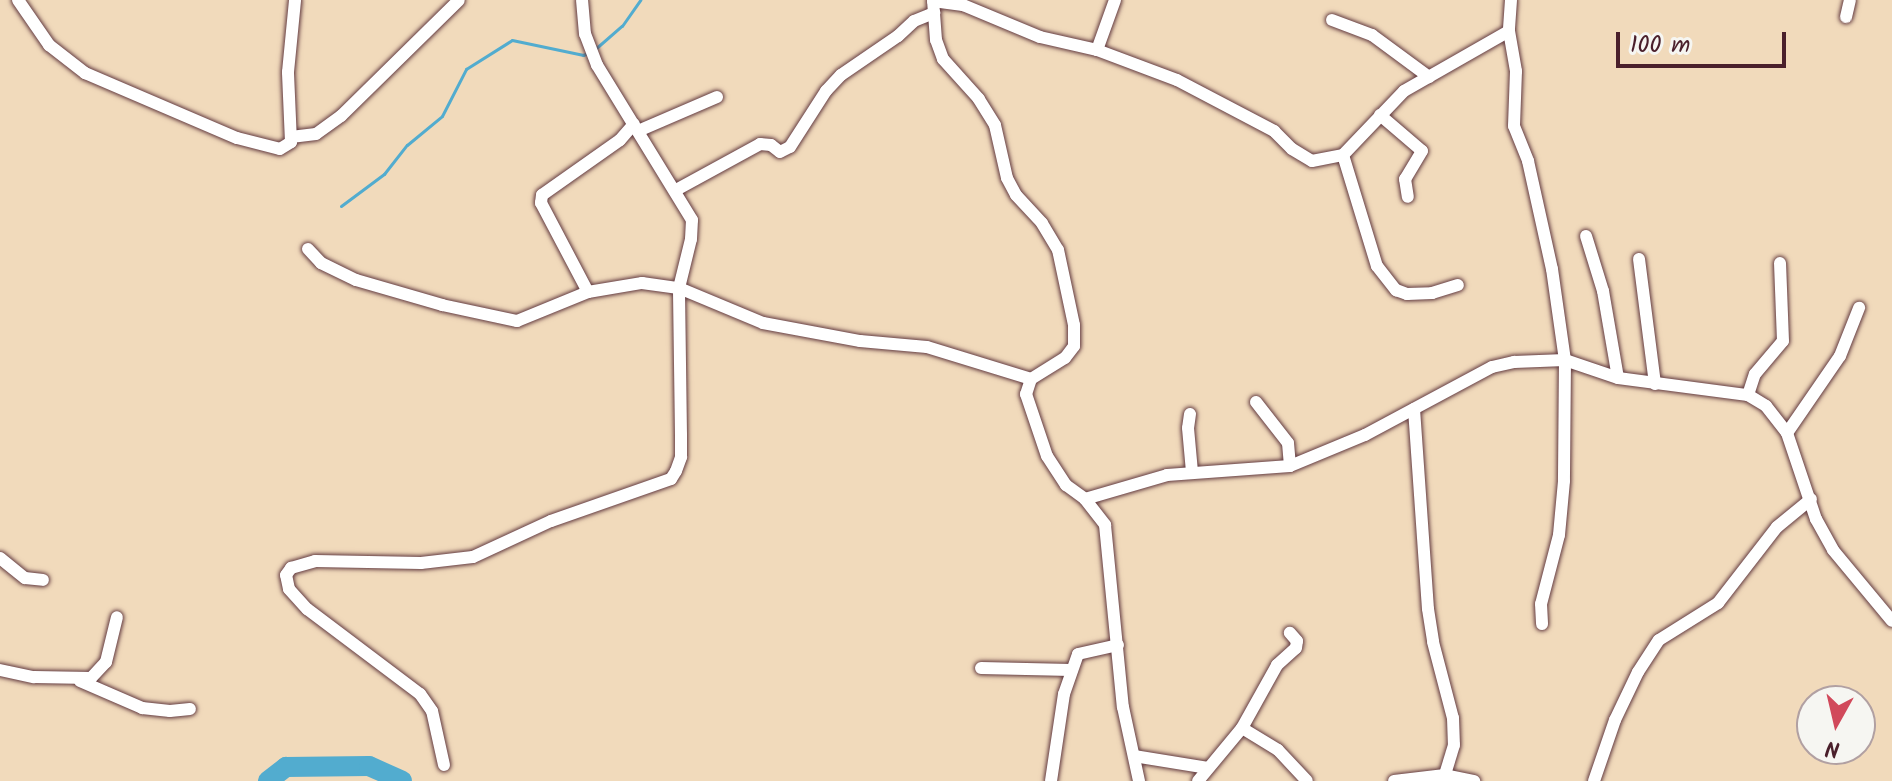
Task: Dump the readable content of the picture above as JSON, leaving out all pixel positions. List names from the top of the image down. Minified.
{"scale_bar":"100 m","north":"bottom"}
